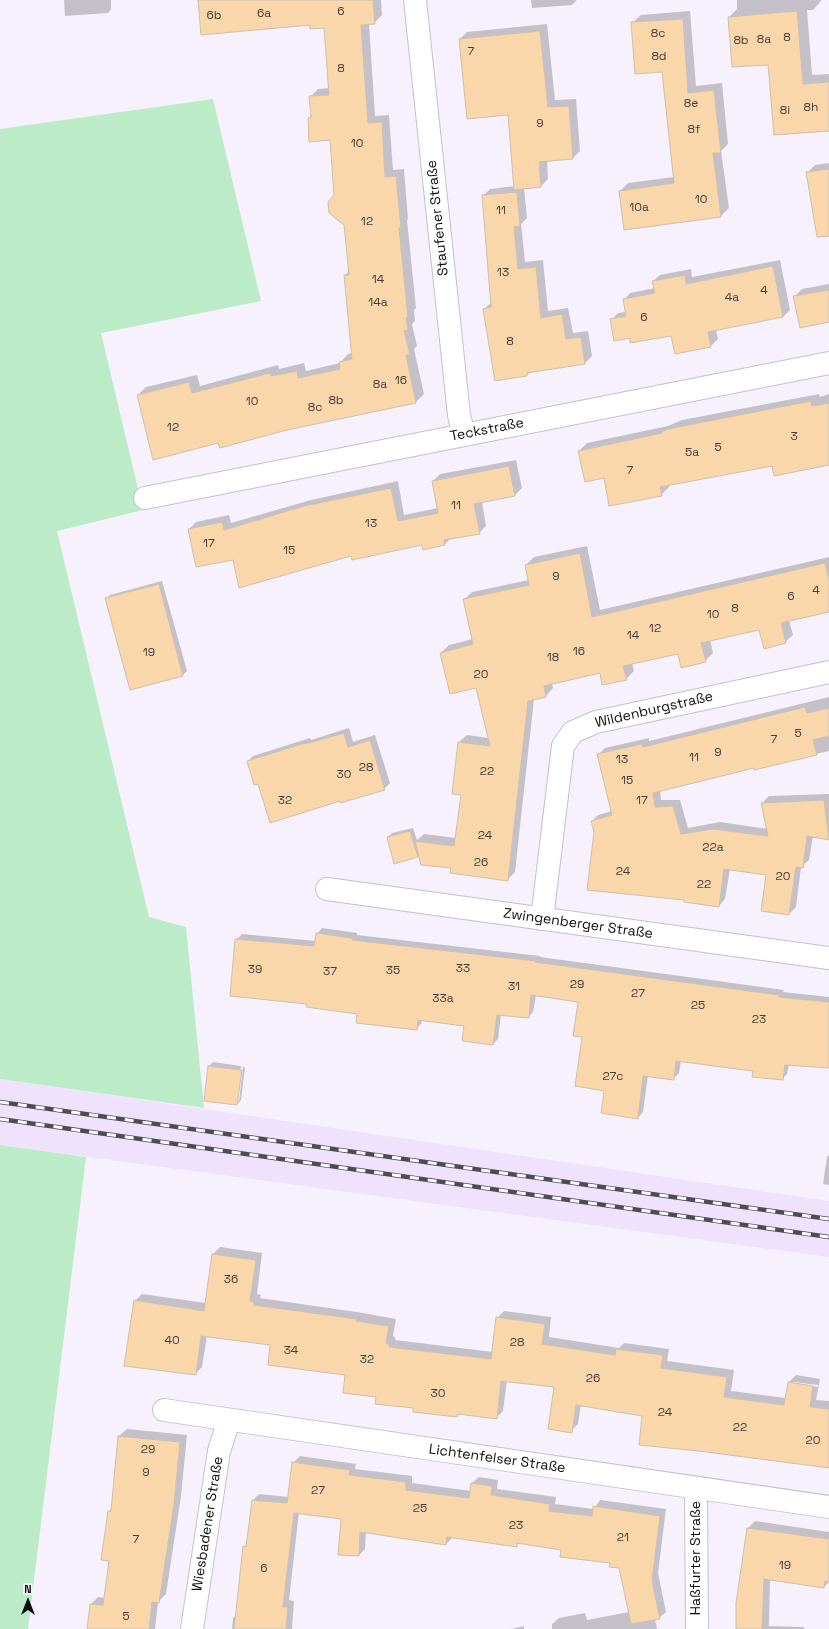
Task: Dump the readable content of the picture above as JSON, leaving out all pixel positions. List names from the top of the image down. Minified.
{"streets":{"street":["Staufener Straße","Teckstraße","Wildenburgstraße","Zwingenberger Straße","Lichtenfelser Straße","Wiesbadener Straße","Haßfurter Straße"]},"crossings":[["Staufener Straße","Teckstraße"],["Wildenburgstraße","Zwingenberger Straße"],["Lichtenfelser Straße","Wiesbadener Straße"],["Lichtenfelser Straße","Haßfurter Straße"]],"house_numbers":["6","6a","6b","8c","8","8a","8b","7","8d","8","8e","8h","8i","9","8f","10","10","10a","11","12","13","14","4","4a","14a","6","8","16","8a","8b","10","8c","12","3","5","5a","7","11","13","17","15","9","4","6","8","10","12","14","16","19","18","20","5","7","9","11","13","28","22","30","15","32","17","24","22a","26","24","20","22","33","39","35","37","29","31","27","33a","25","23","27c","36","40","28","34","32","26","30","24","22","20","29","9","27","25","23","21","7","19","6","5"],"north":"top"}
